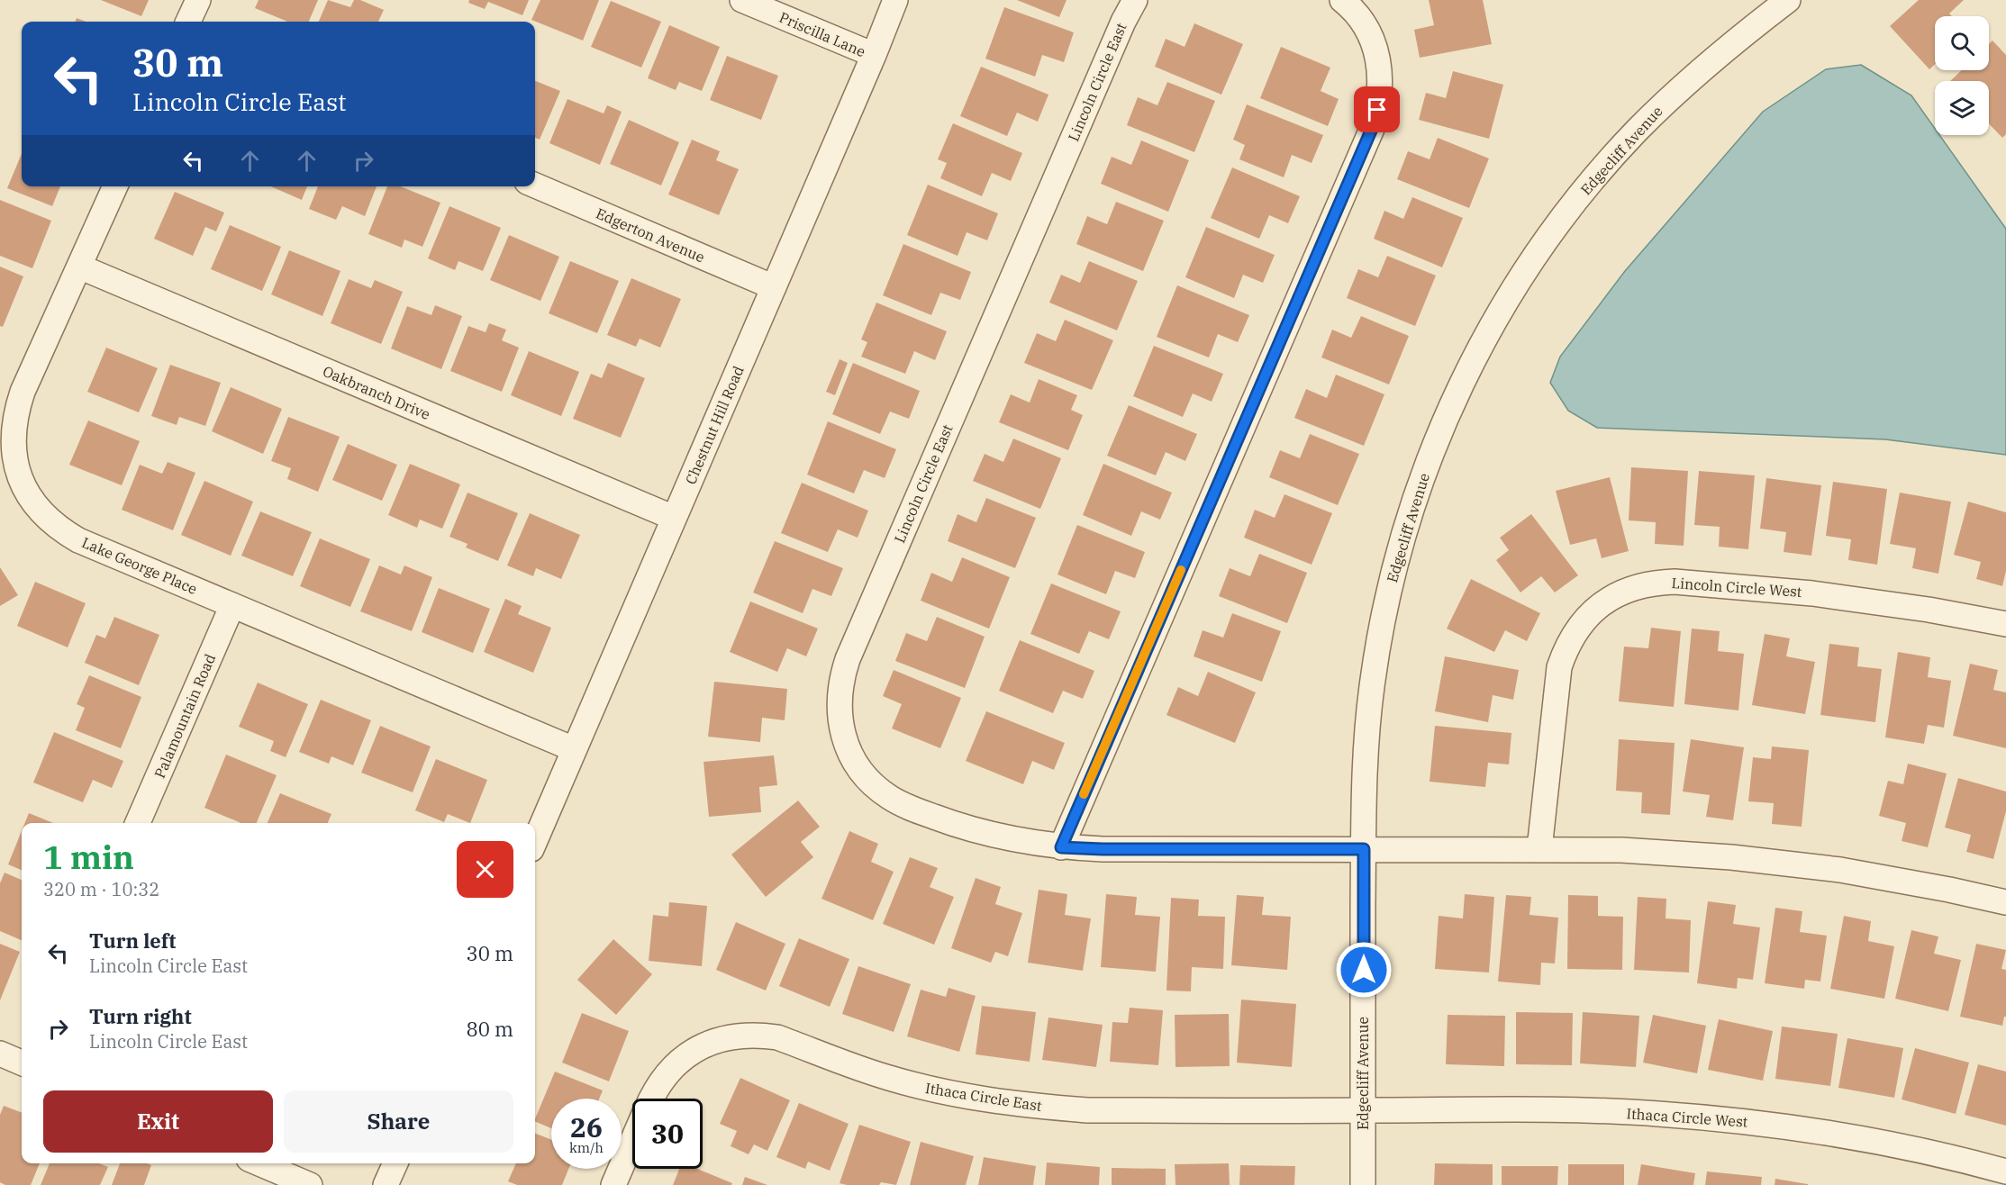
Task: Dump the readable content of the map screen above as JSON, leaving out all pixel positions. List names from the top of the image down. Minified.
{"streets":{"street":["Priscilla Lane","Lincoln Circle East","Edgecliff Avenue","Edgerton Avenue","Oakbranch Drive","Chestnut Hill Road","Lake George Place","Lincoln Circle West","Palamountain Road","Ithaca Circle East","Ithaca Circle West"]},"crossings":[["Priscilla Lane","Chestnut Hill Road"],["Lincoln Circle East","Edgecliff Avenue"],["Edgecliff Avenue","Ithaca Circle East"],["Edgecliff Avenue","Ithaca Circle West"],["Edgerton Avenue","Chestnut Hill Road"],["Oakbranch Drive","Chestnut Hill Road"],["Oakbranch Drive","Lake George Place"],["Chestnut Hill Road","Lake George Place"],["Lake George Place","Palamountain Road"],["Ithaca Circle East","Ithaca Circle West"]],"page":{"turn":["30 m","Lincoln Circle East"],"heading":["1 min","320 m · 10:32"],"list":[{"name":"Turn left","note":"Lincoln Circle East","value":"30 m"},{"name":"Turn right","note":"Lincoln Circle East","value":"80 m"}],"buttons":["Exit","Share"],"speed":"26 km/h","limit":"30"}}
